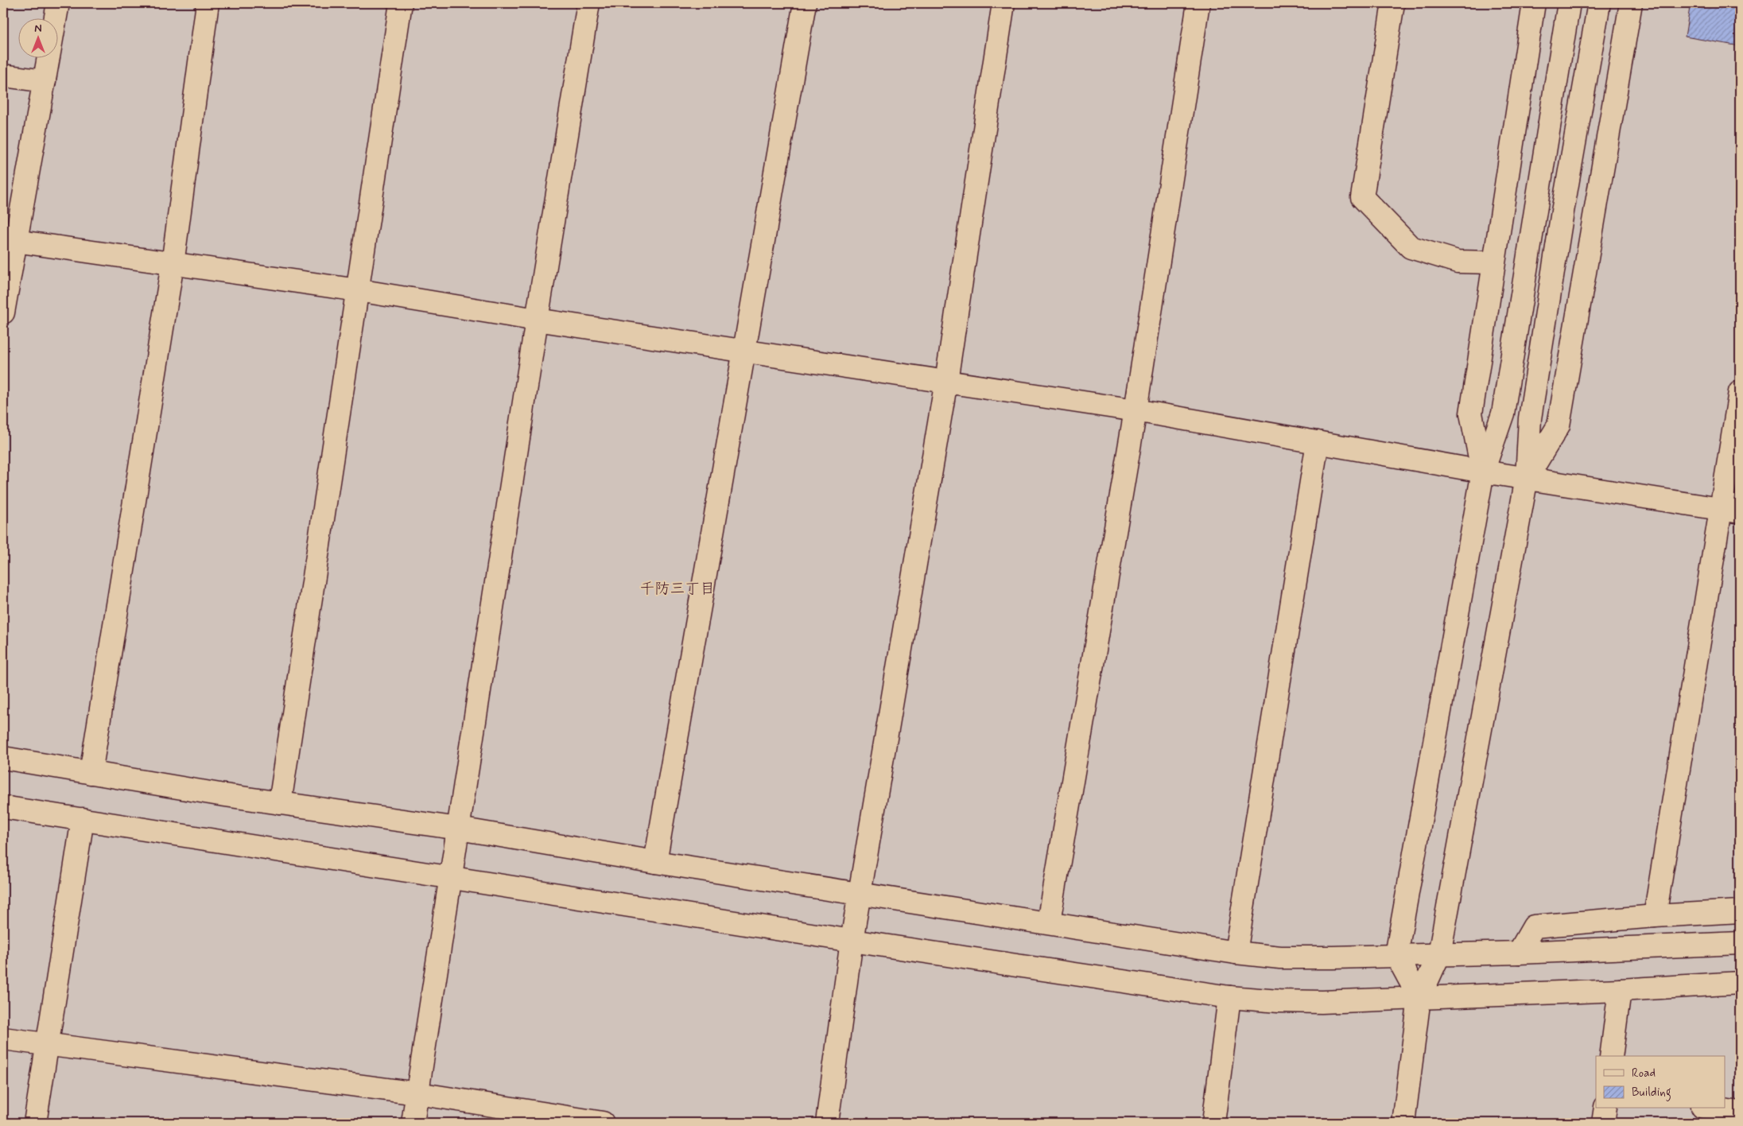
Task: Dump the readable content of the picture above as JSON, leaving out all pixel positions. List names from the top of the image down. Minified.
{"districts":["千防三丁目"],"legend":["Road","Building"],"north":"top"}
